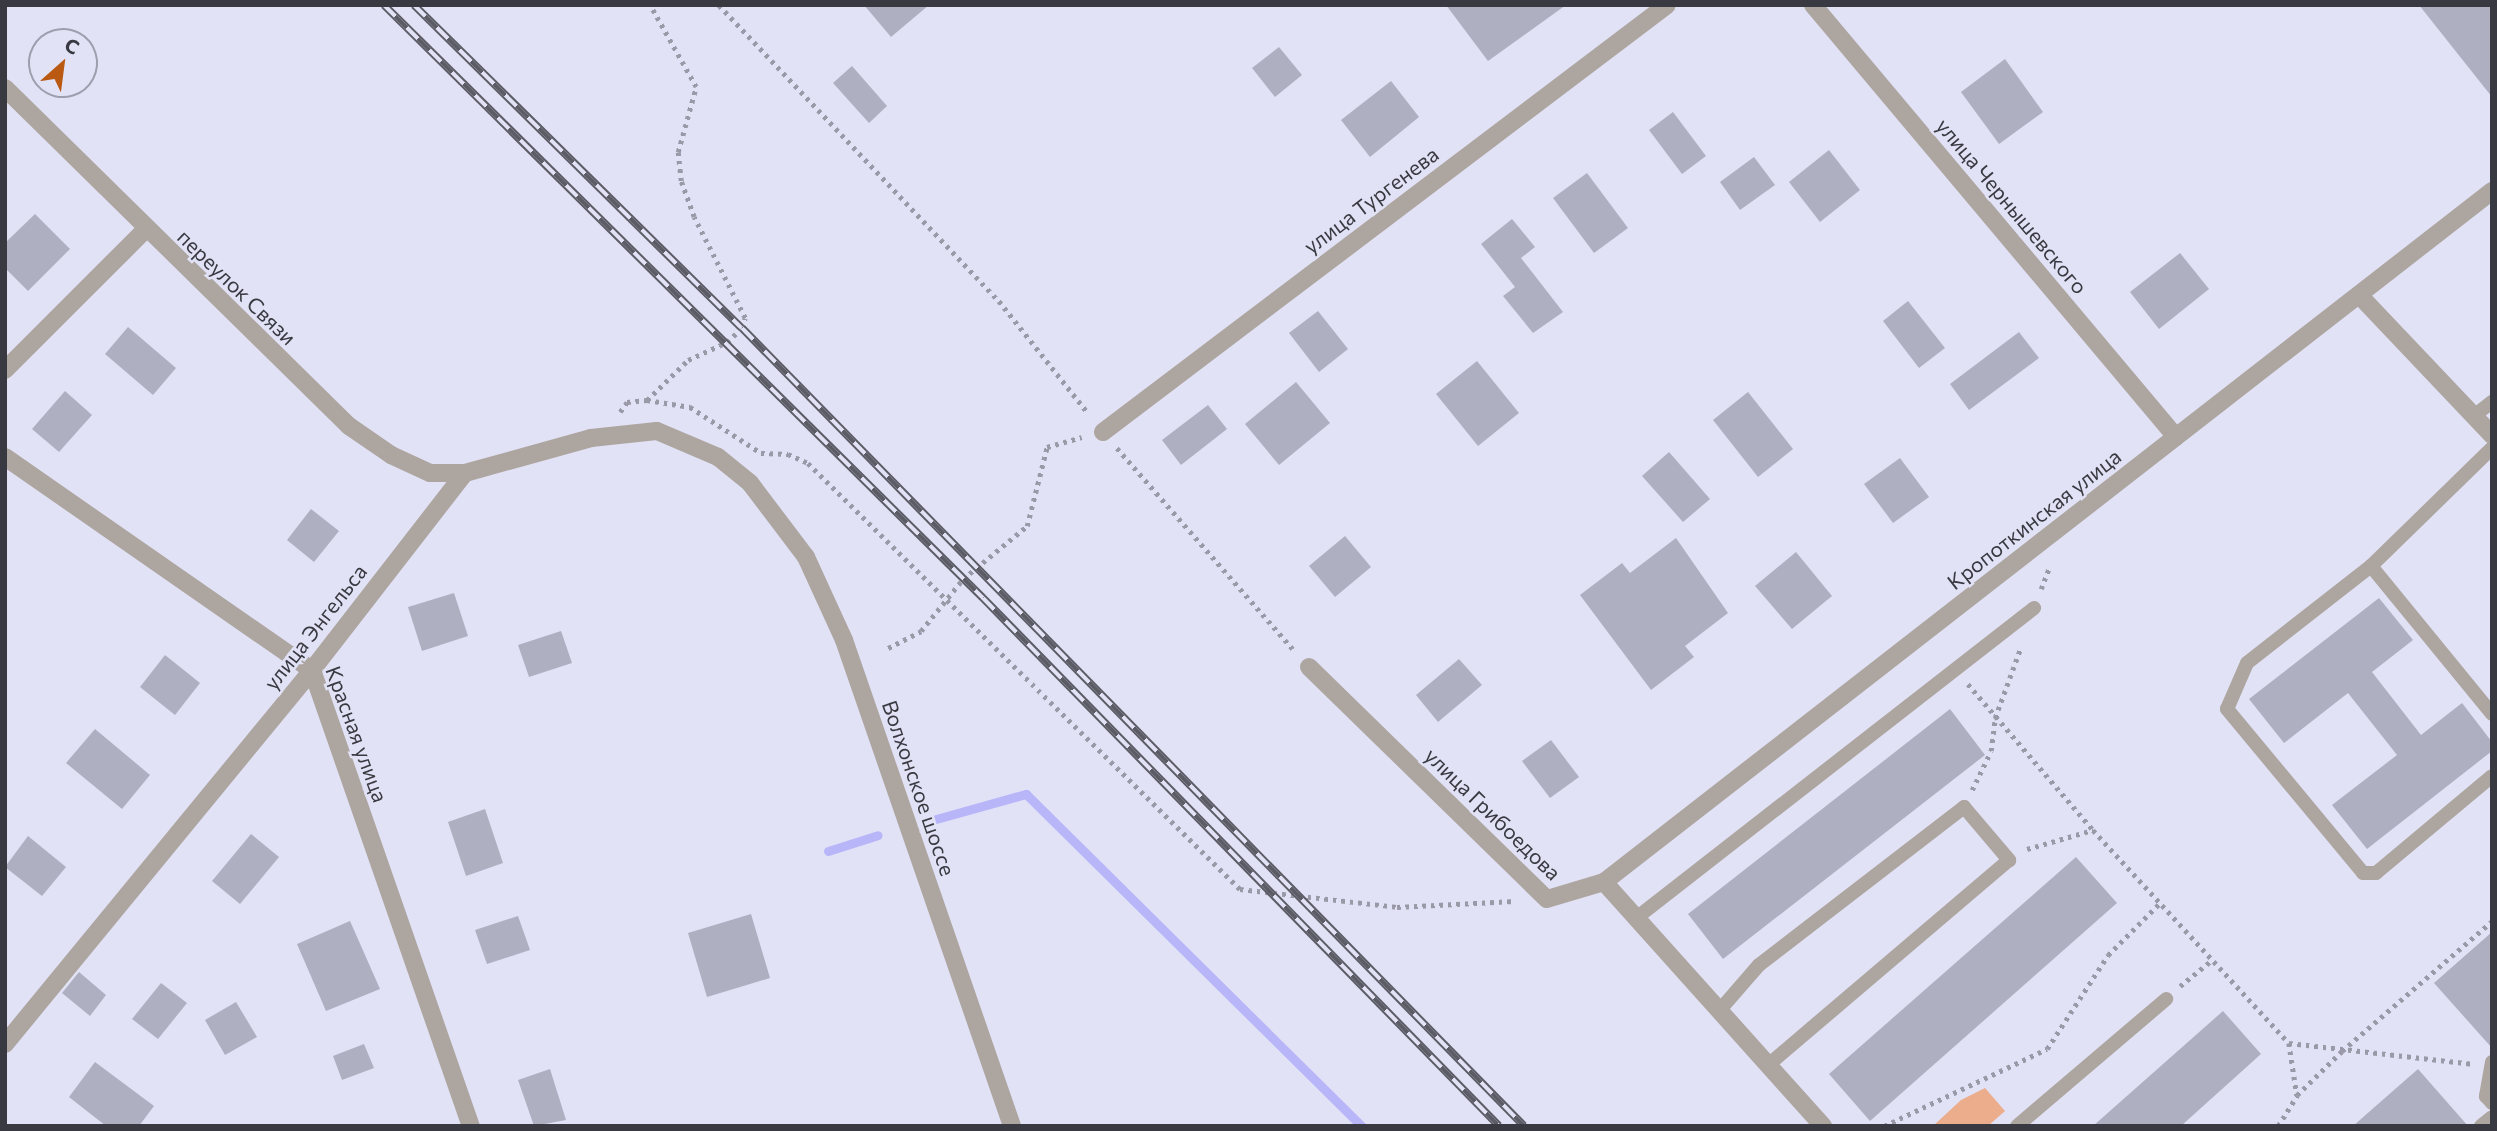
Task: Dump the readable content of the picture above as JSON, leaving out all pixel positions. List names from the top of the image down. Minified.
{"streets":{"street":["улица Тургенева","улица Чернышевского","переулок Связи","Кропоткинская улица","улица Энгельса","Красная улица","Волхонское шоссе","улица Грибоедова"]},"crossings":[["улица Чернышевского","Кропоткинская улица"],["переулок Связи","улица Энгельса"],["Кропоткинская улица","улица Грибоедова"],["улица Энгельса","Красная улица"]],"north":"top right"}
